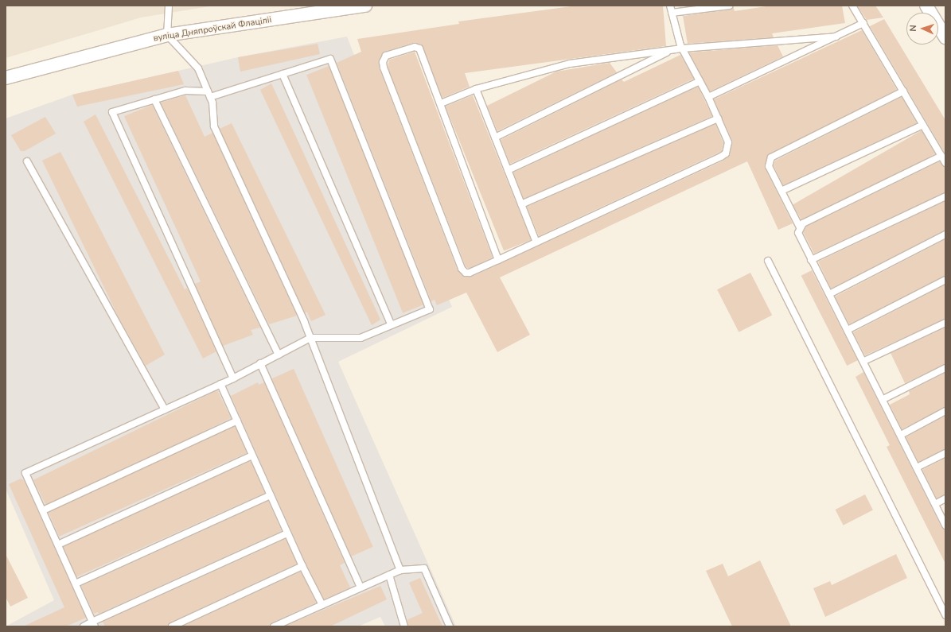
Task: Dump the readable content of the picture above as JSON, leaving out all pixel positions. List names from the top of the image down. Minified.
{"streets":{"street":["вуліца Дняпроўскай Флаціліі"]},"north":"left"}
